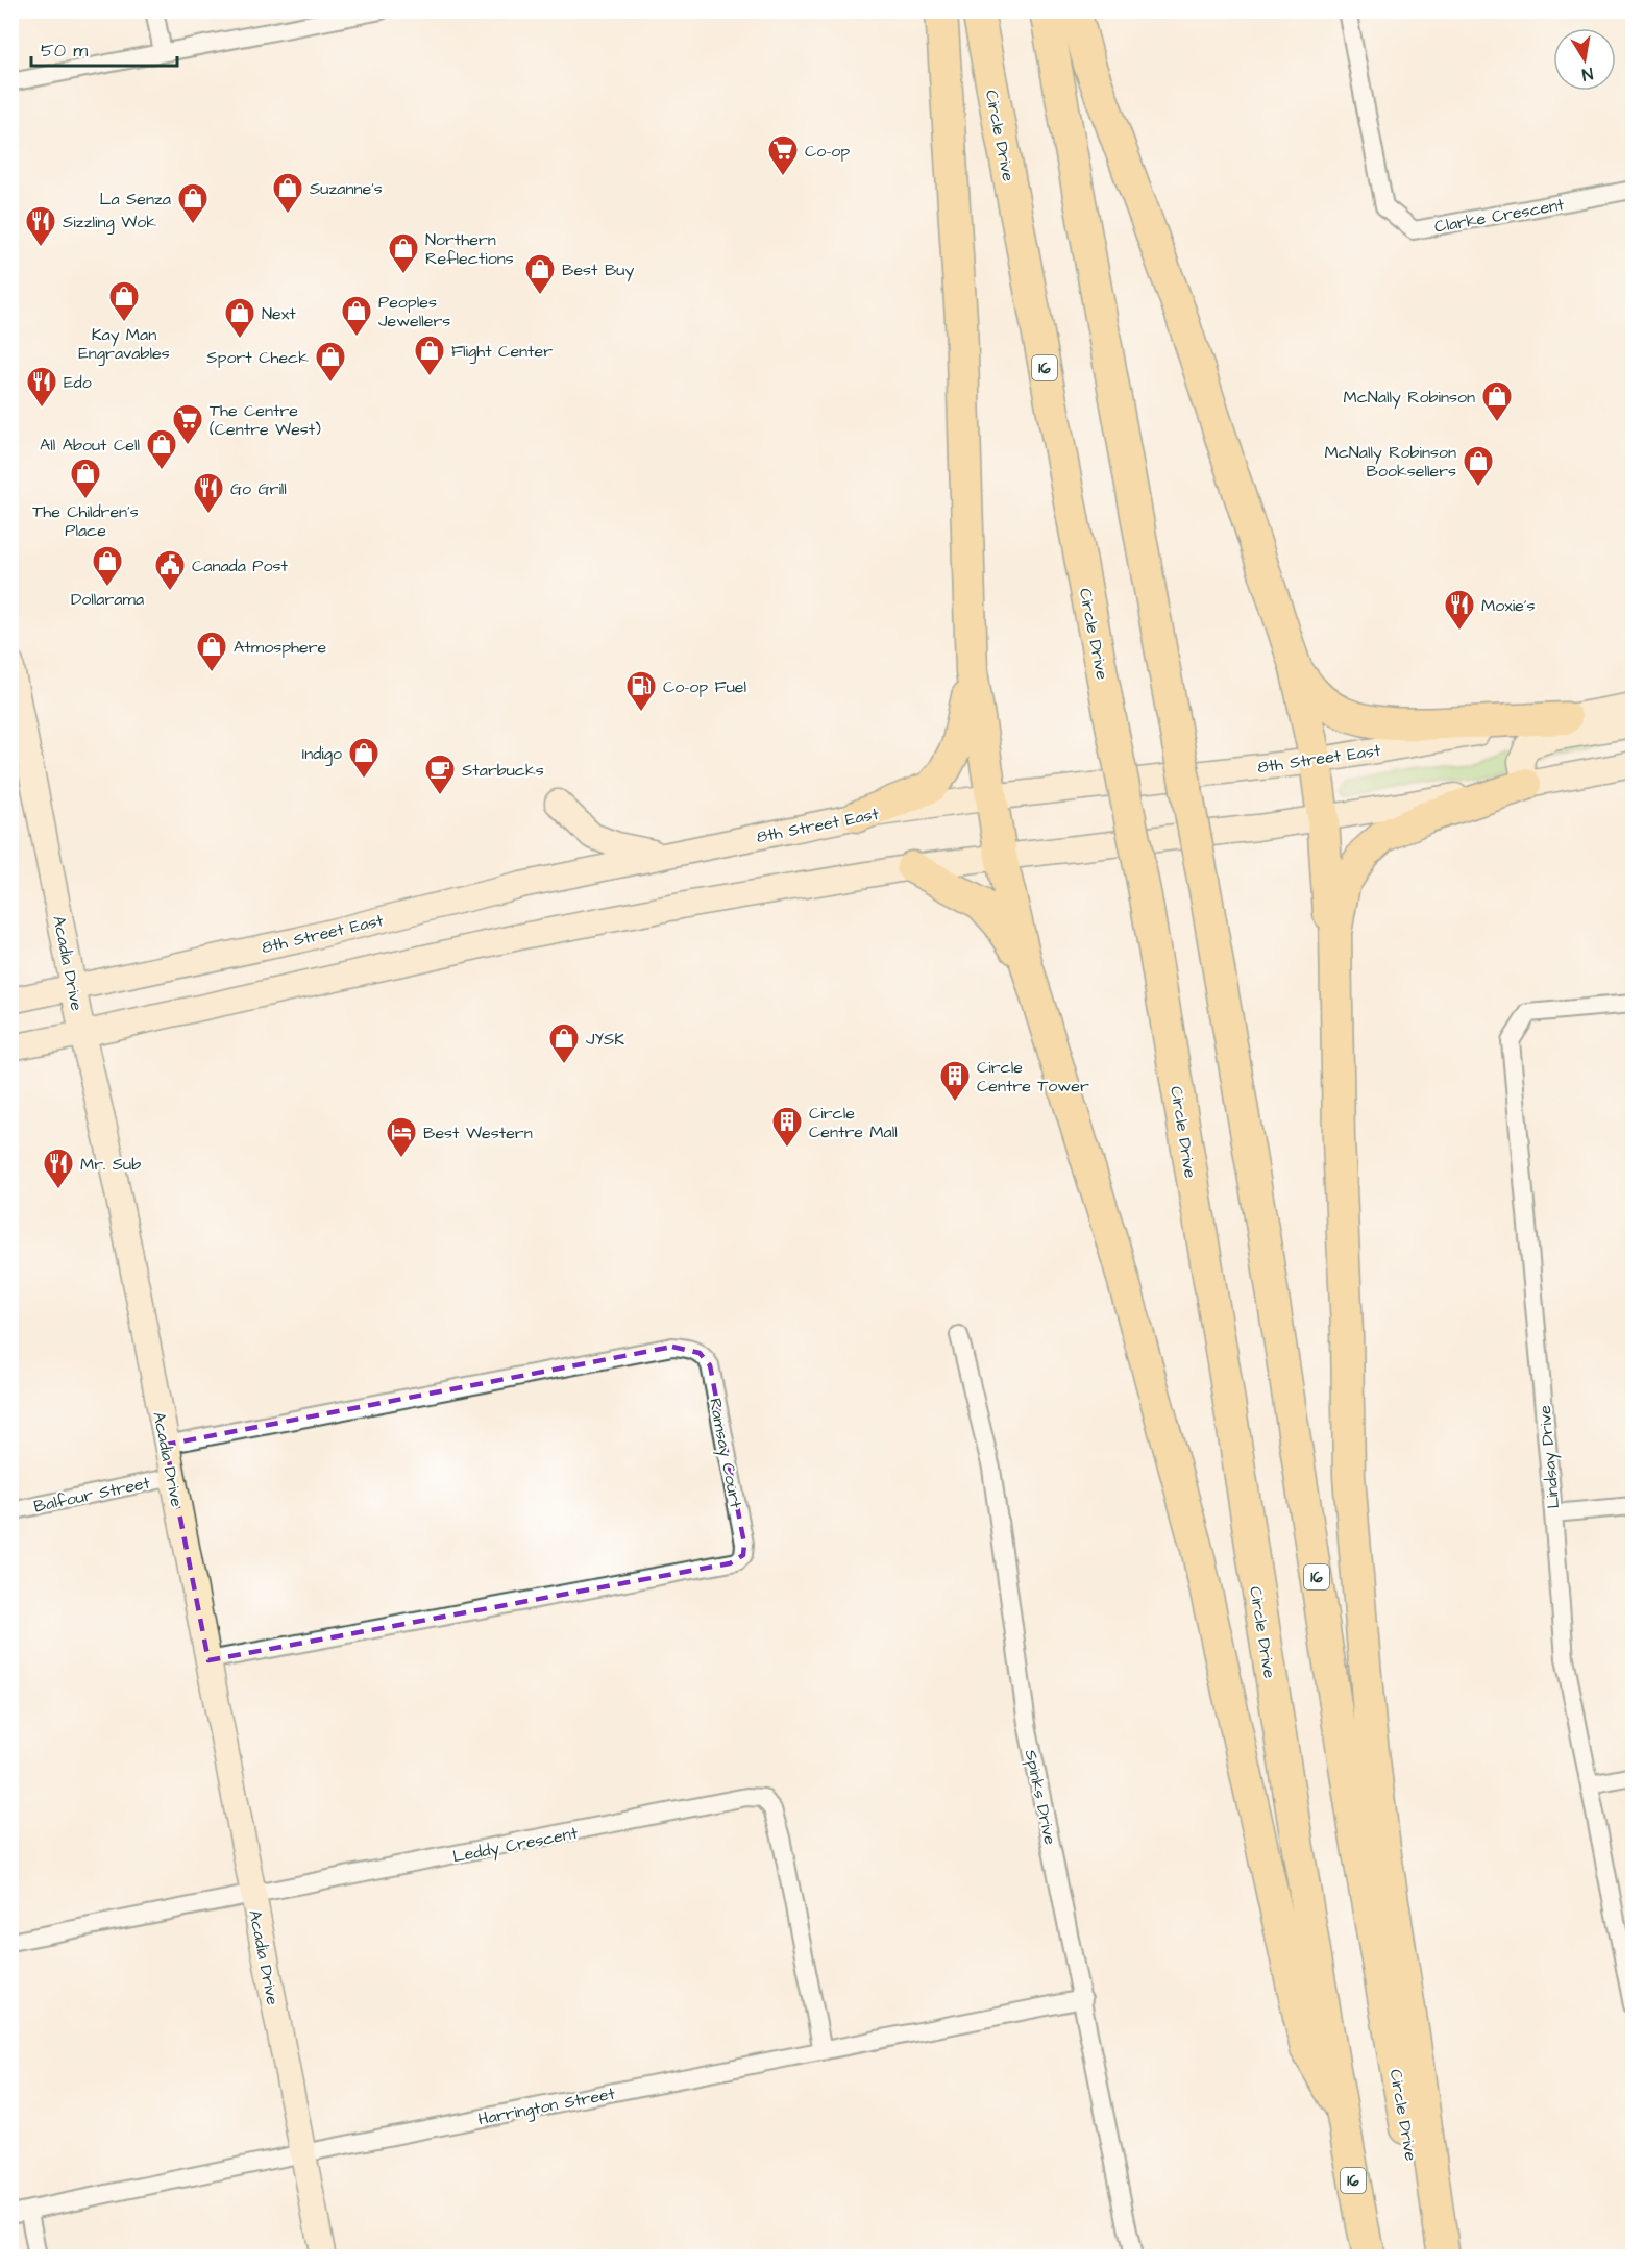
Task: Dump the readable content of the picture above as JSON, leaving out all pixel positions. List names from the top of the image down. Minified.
{"streets":{"highway":["Circle Drive","16"],"main road":["8th Street East","Acadia Drive"],"street":["Clarke Crescent","Ramsay Court","Lindsay Drive","Balfour Street","Spinks Drive","Leddy Crescent","Harrington Street"]},"crossings":[["8th Street East","Acadia Drive"],["Acadia Drive","Ramsay Court"],["Acadia Drive","Balfour Street"],["Acadia Drive","Leddy Crescent"],["Acadia Drive","Harrington Street"],["Spinks Drive","Harrington Street"],["Leddy Crescent","Harrington Street"]],"places":{"supermarket":["Co-op","The Centre (Centre West)"],"shop":["Suzanne's","La Senza","Northern Reflections","Best Buy","Kay Man Engravables","Peoples Jewellers","Next","Flight Center","Sport Check","McNally Robinson","All About Cell","McNally Robinson Booksellers","The Children's Place","Dollarama","Atmosphere","Indigo","JYSK"],"restaurant":["Sizzling Wok","Edo","Go Grill","Moxie's","Mr. Sub"],"public building":["Canada Post"],"fuel station":["Co-op Fuel"],"cafe":["Starbucks"],"building":["Circle Centre Tower","Circle Centre Mall"],"hotel":["Best Western"]},"scale_bar":"50 m","north":"bottom"}
